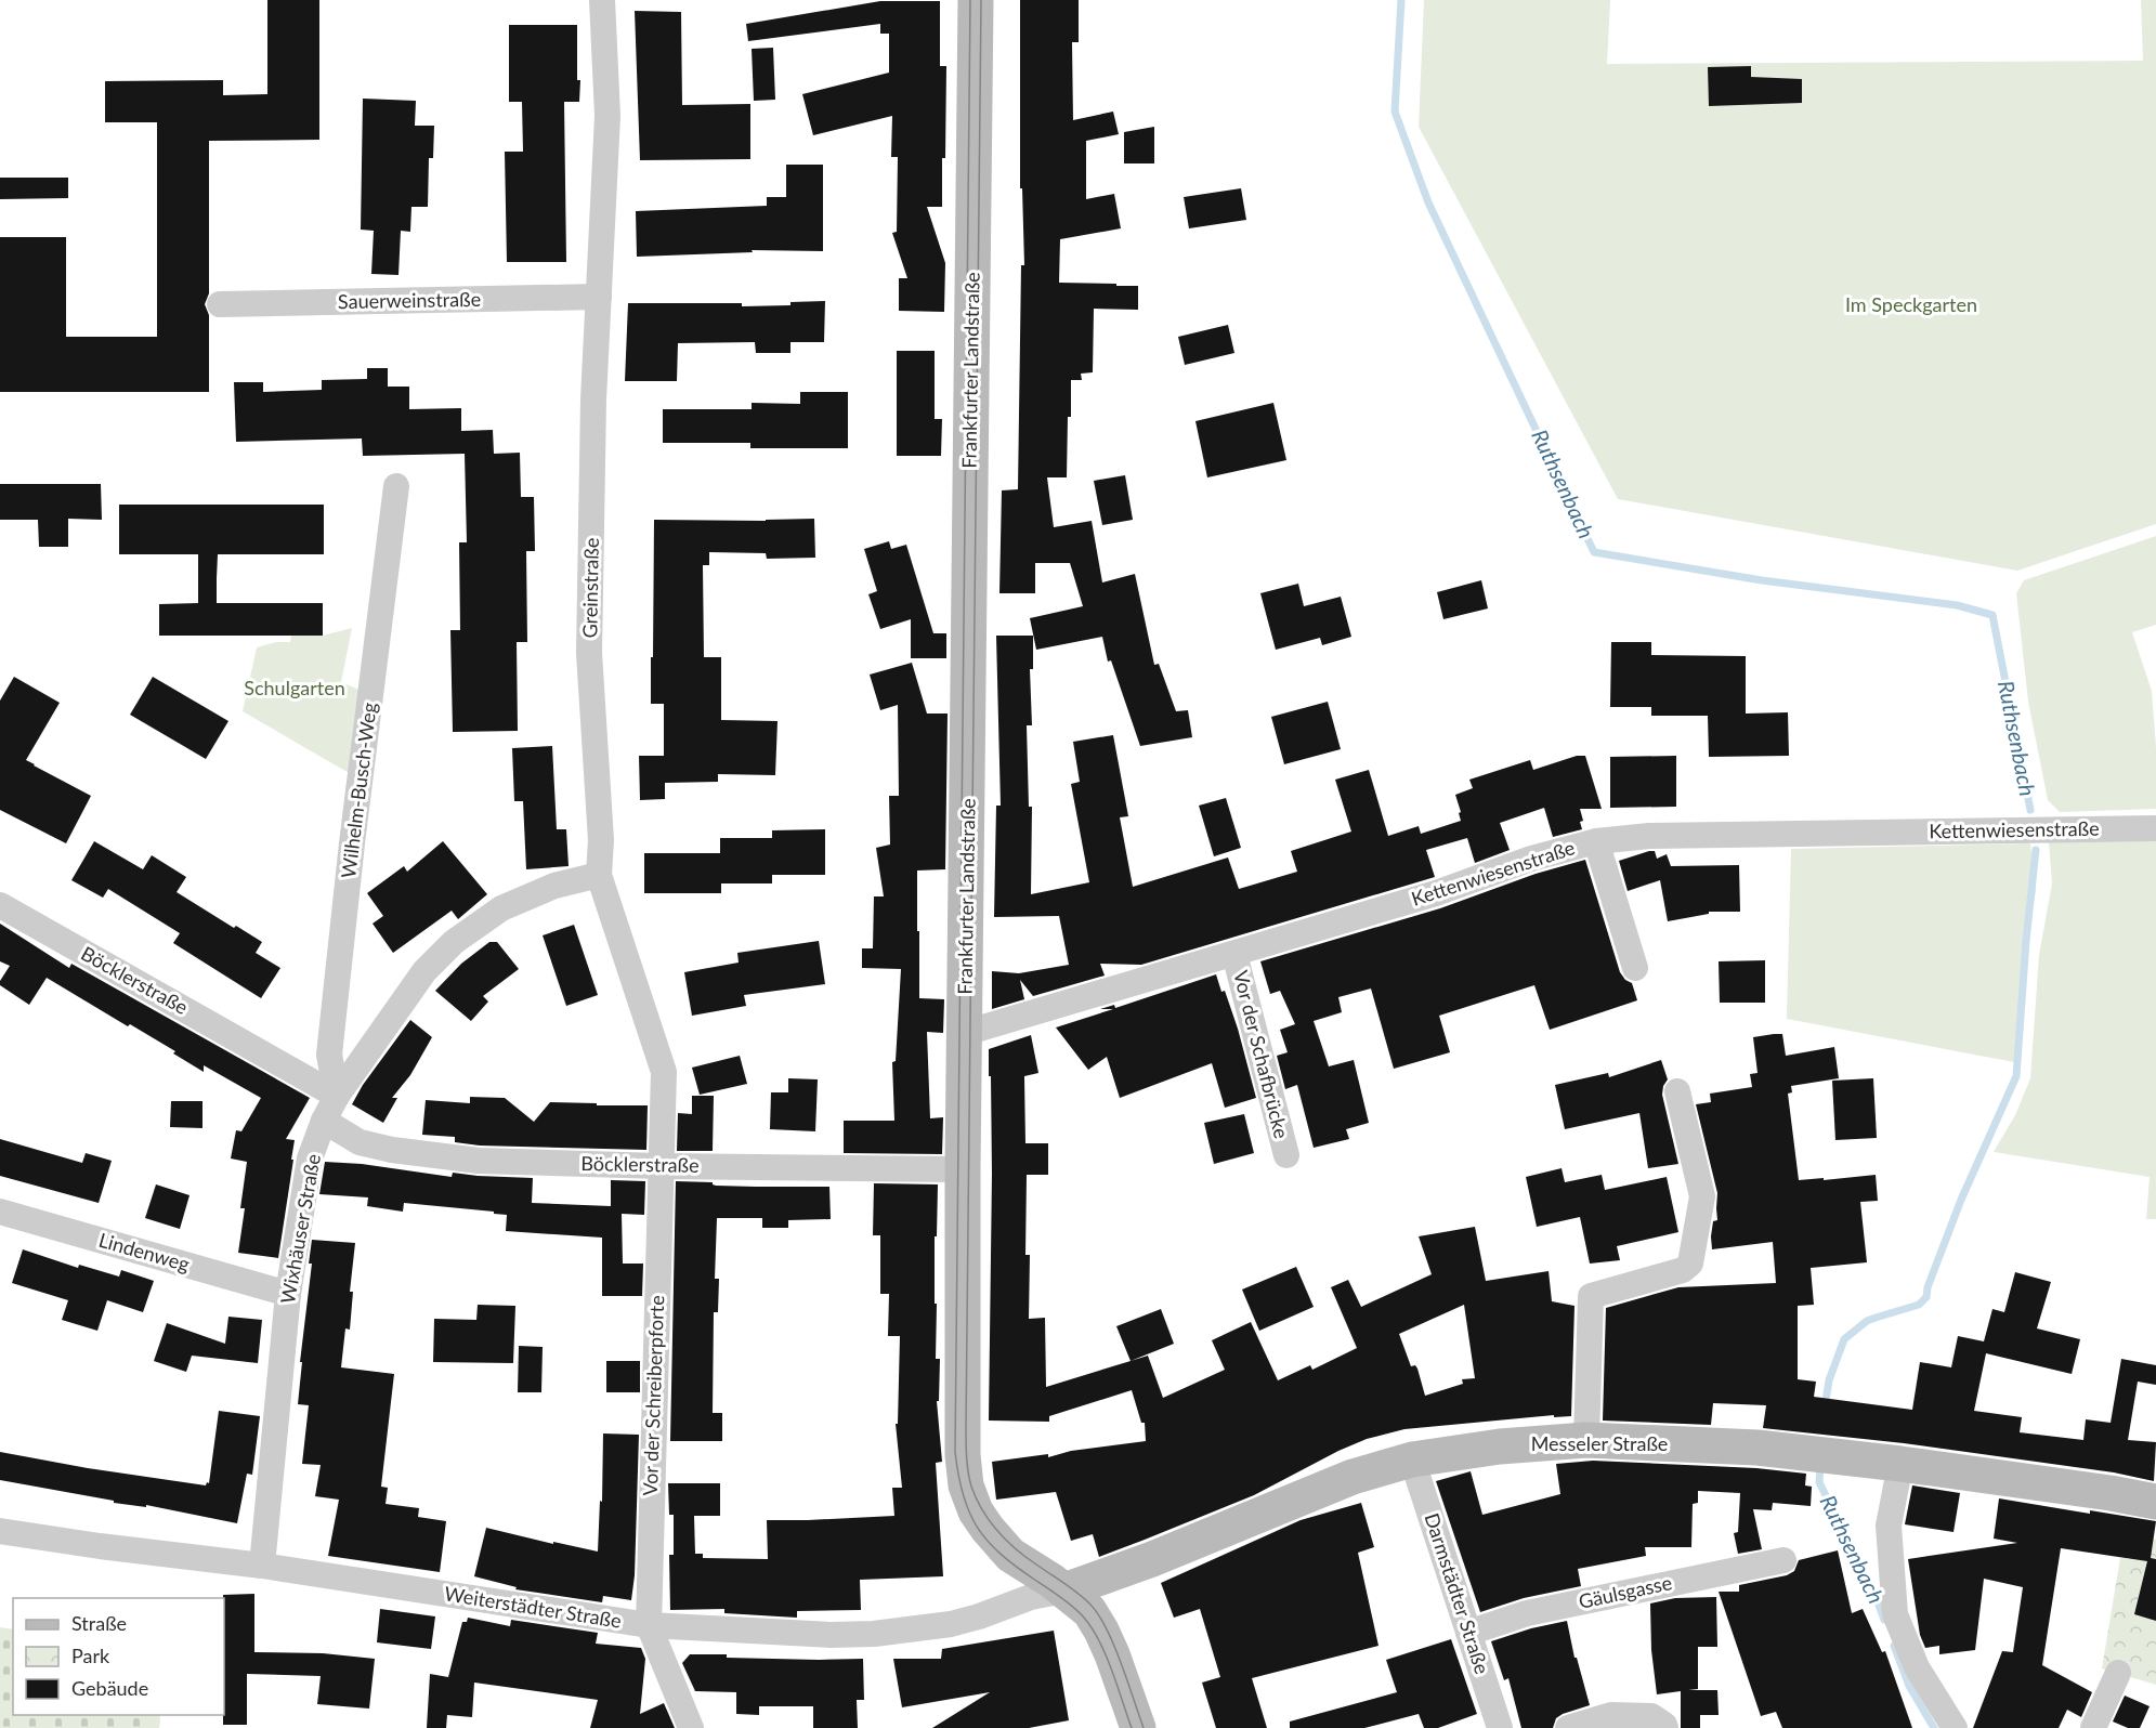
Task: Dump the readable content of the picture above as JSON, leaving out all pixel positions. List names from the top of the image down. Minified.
{"streets":{"street":["Sauerweinstraße","Frankfurter Landstraße","Greinstraße","Wilhelm-Busch-Weg","Kettenwiesenstraße","Böcklerstraße","Vor der Schafbrücke","Wixhäuser Straße","Lindenweg","Vor der Schreiberpforte","Messeler Straße","Gäulsgasse","Darmstädter Straße","Weiterstädter Straße"]},"crossings":[["Sauerweinstraße","Greinstraße"],["Frankfurter Landstraße","Kettenwiesenstraße"],["Frankfurter Landstraße","Böcklerstraße"],["Frankfurter Landstraße","Messeler Straße"],["Frankfurter Landstraße","Weiterstädter Straße"],["Greinstraße","Böcklerstraße"],["Greinstraße","Wixhäuser Straße"],["Greinstraße","Vor der Schreiberpforte"],["Wilhelm-Busch-Weg","Böcklerstraße"],["Wilhelm-Busch-Weg","Wixhäuser Straße"],["Kettenwiesenstraße","Vor der Schafbrücke"],["Böcklerstraße","Wixhäuser Straße"],["Böcklerstraße","Vor der Schreiberpforte"],["Wixhäuser Straße","Lindenweg"],["Wixhäuser Straße","Weiterstädter Straße"],["Vor der Schreiberpforte","Weiterstädter Straße"],["Messeler Straße","Darmstädter Straße"],["Messeler Straße","Weiterstädter Straße"],["Gäulsgasse","Darmstädter Straße"]],"water":["Ruthsenbach"],"parks":["Im Speckgarten","Schulgarten"],"legend":["Straße","Park","Gebäude"]}
